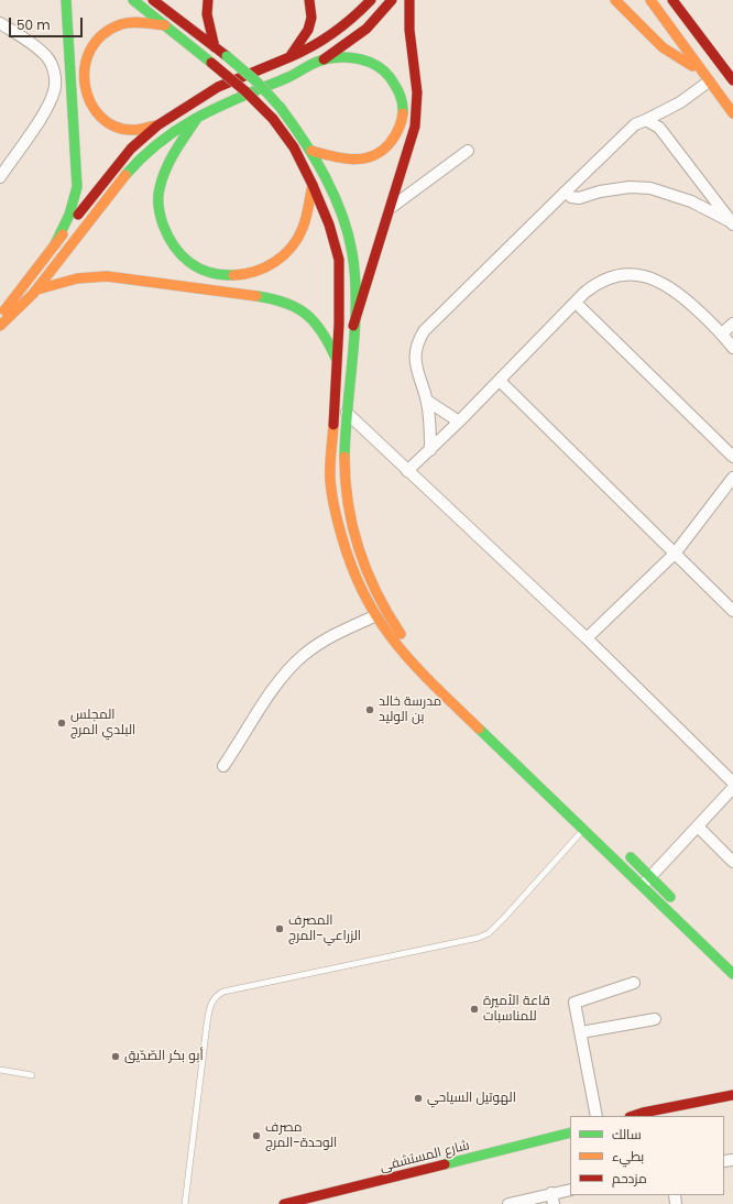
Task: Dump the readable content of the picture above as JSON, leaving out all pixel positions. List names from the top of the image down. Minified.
{"streets":{"main road":["شارع المستشفى"]},"places":["مدرسة خالد بن الوليد","المجلس البلدي المرج","المصرف الزراعي-المرج","قاعة الأميرة للمناسبات","أبو بكر الصّدّيق","الهوتيل السياحي","مصرف الوحدة-المرج"],"legend":["سالك","بطيء","مزدحم"],"scale_bar":"50 m"}
